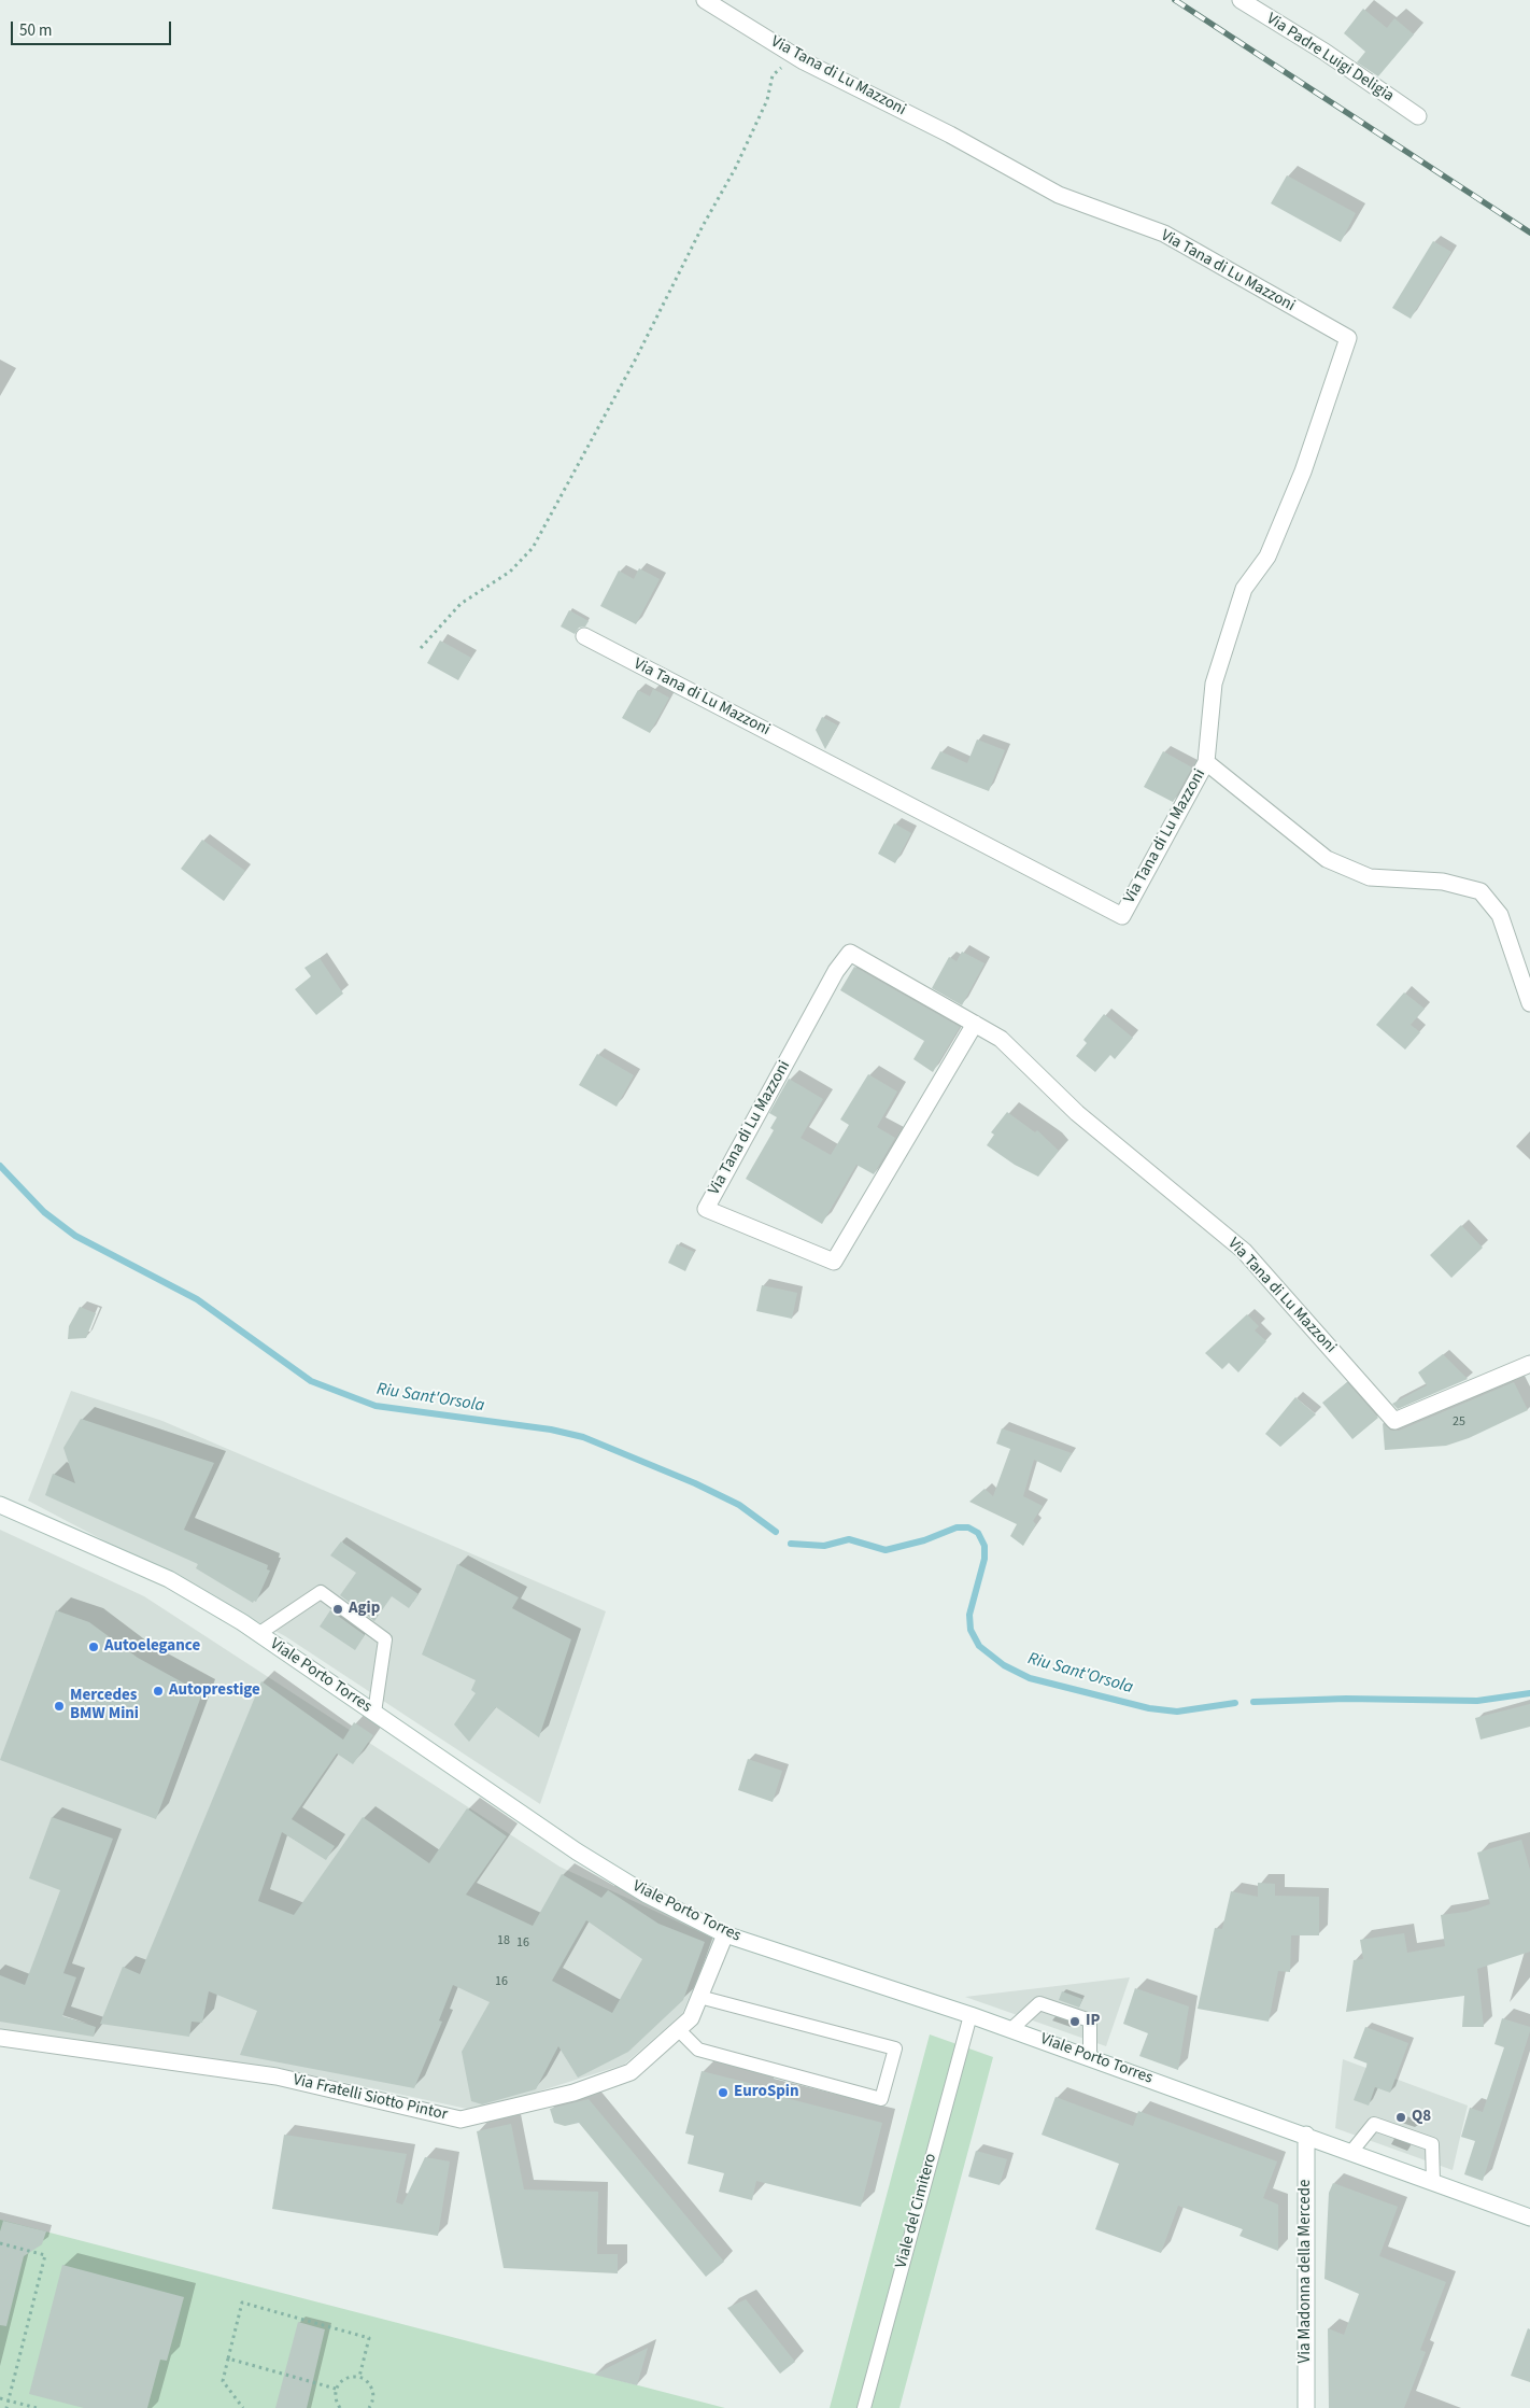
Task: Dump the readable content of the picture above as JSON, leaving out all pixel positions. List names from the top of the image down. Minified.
{"streets":{"street":["Via Padre Luigi Deligia","Via Tana di Lu Mazzoni","Viale Porto Torres","Via Fratelli Siotto Pintor","Via Madonna della Mercede"],"lane":["Viale del Cimitero"]},"crossings":[["Viale Porto Torres","Via Fratelli Siotto Pintor"],["Viale Porto Torres","Viale del Cimitero"],["Viale Porto Torres","Via Madonna della Mercede"]],"water":["Riu Sant'Orsola"],"places":["Agip","Autoelegance","Autoprestige","Mercedes BMW Mini","IP","EuroSpin","Q8"],"house_numbers":["25","18","16","16"],"scale_bar":"50 m"}
